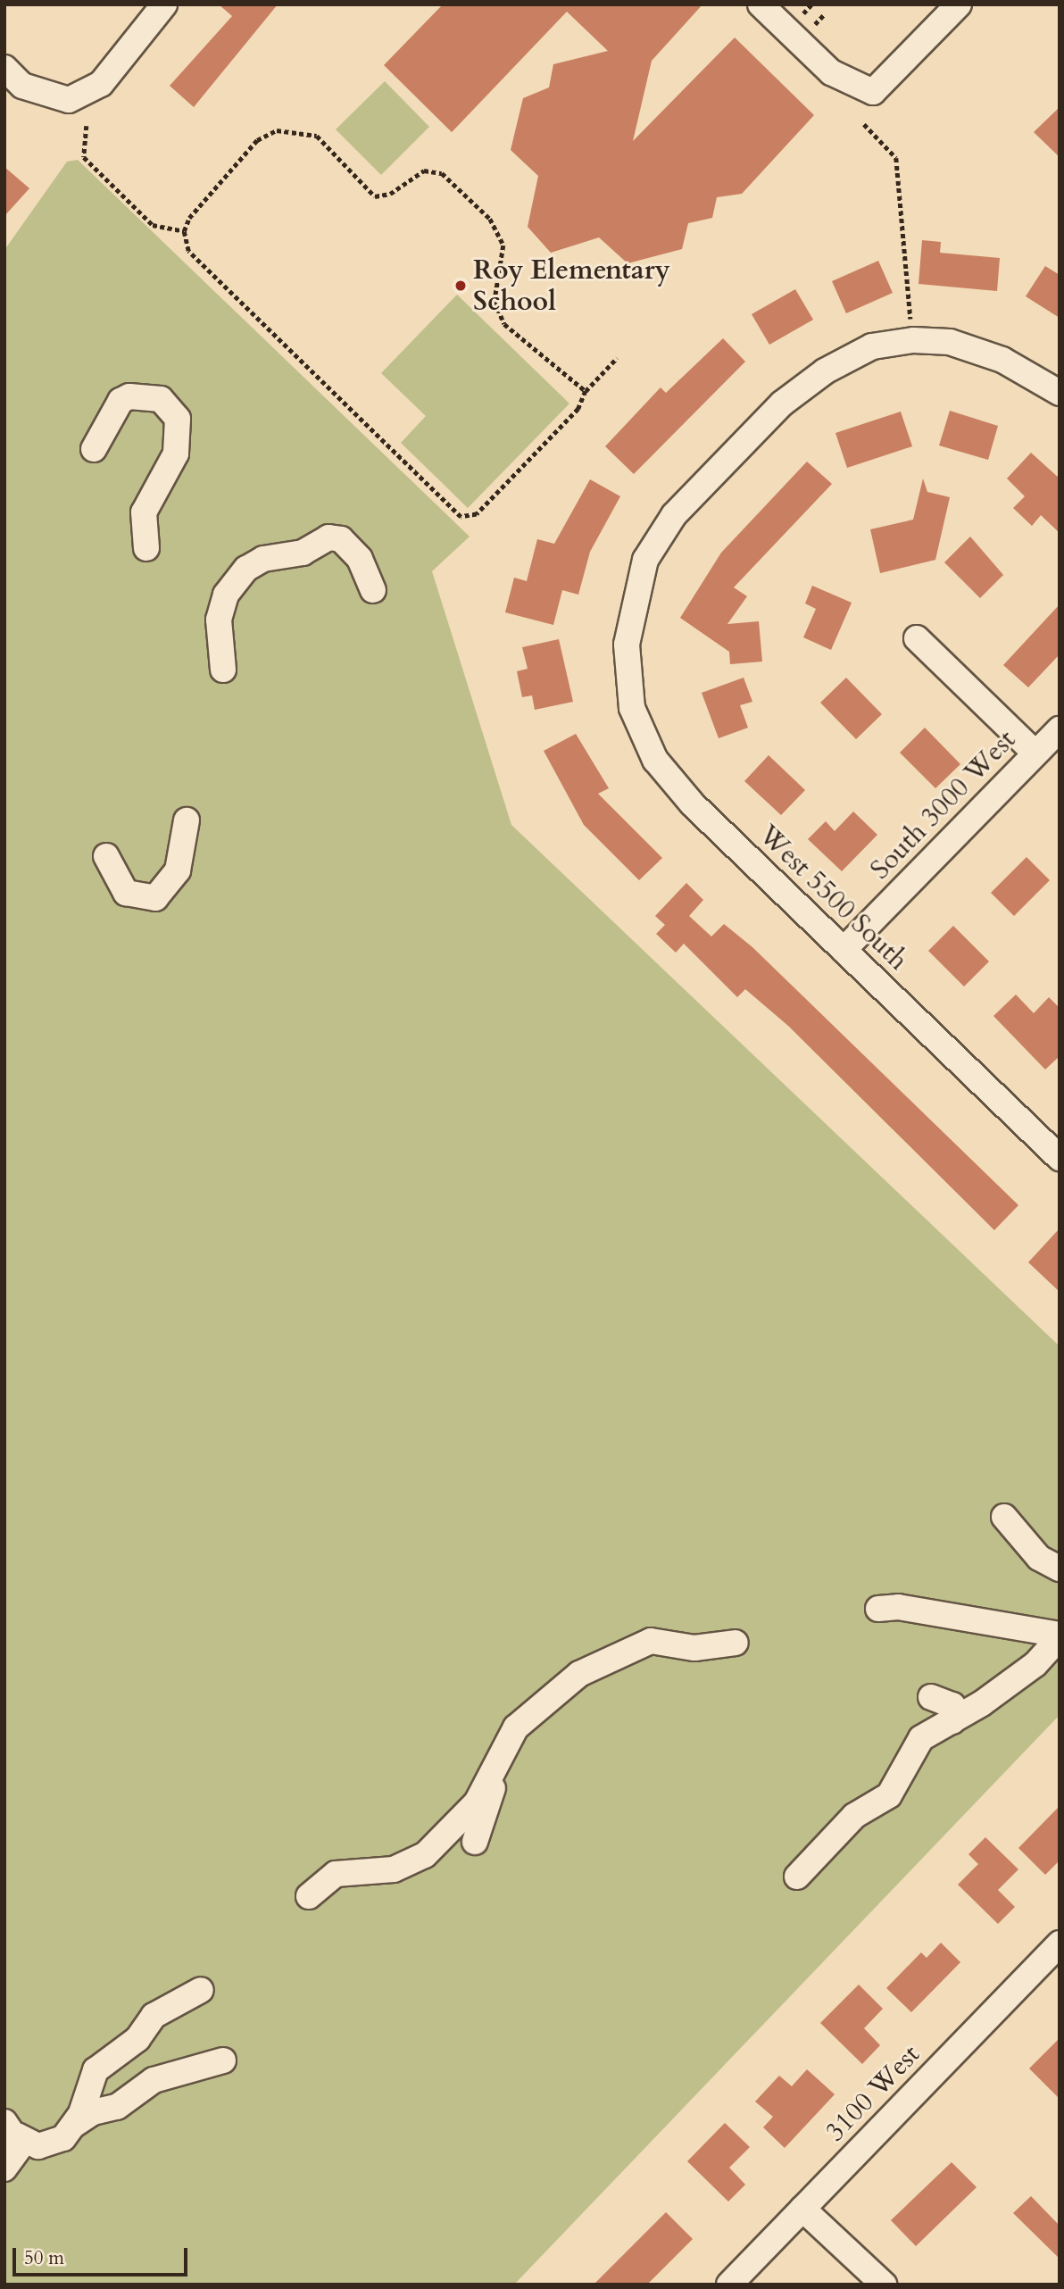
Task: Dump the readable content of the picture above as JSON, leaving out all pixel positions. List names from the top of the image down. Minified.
{"streets":{"street":["South 3000 West","West 5500 South","3100 West"]},"crossings":[["South 3000 West","West 5500 South"]],"places":["Roy Elementary School"],"scale_bar":"50 m"}
